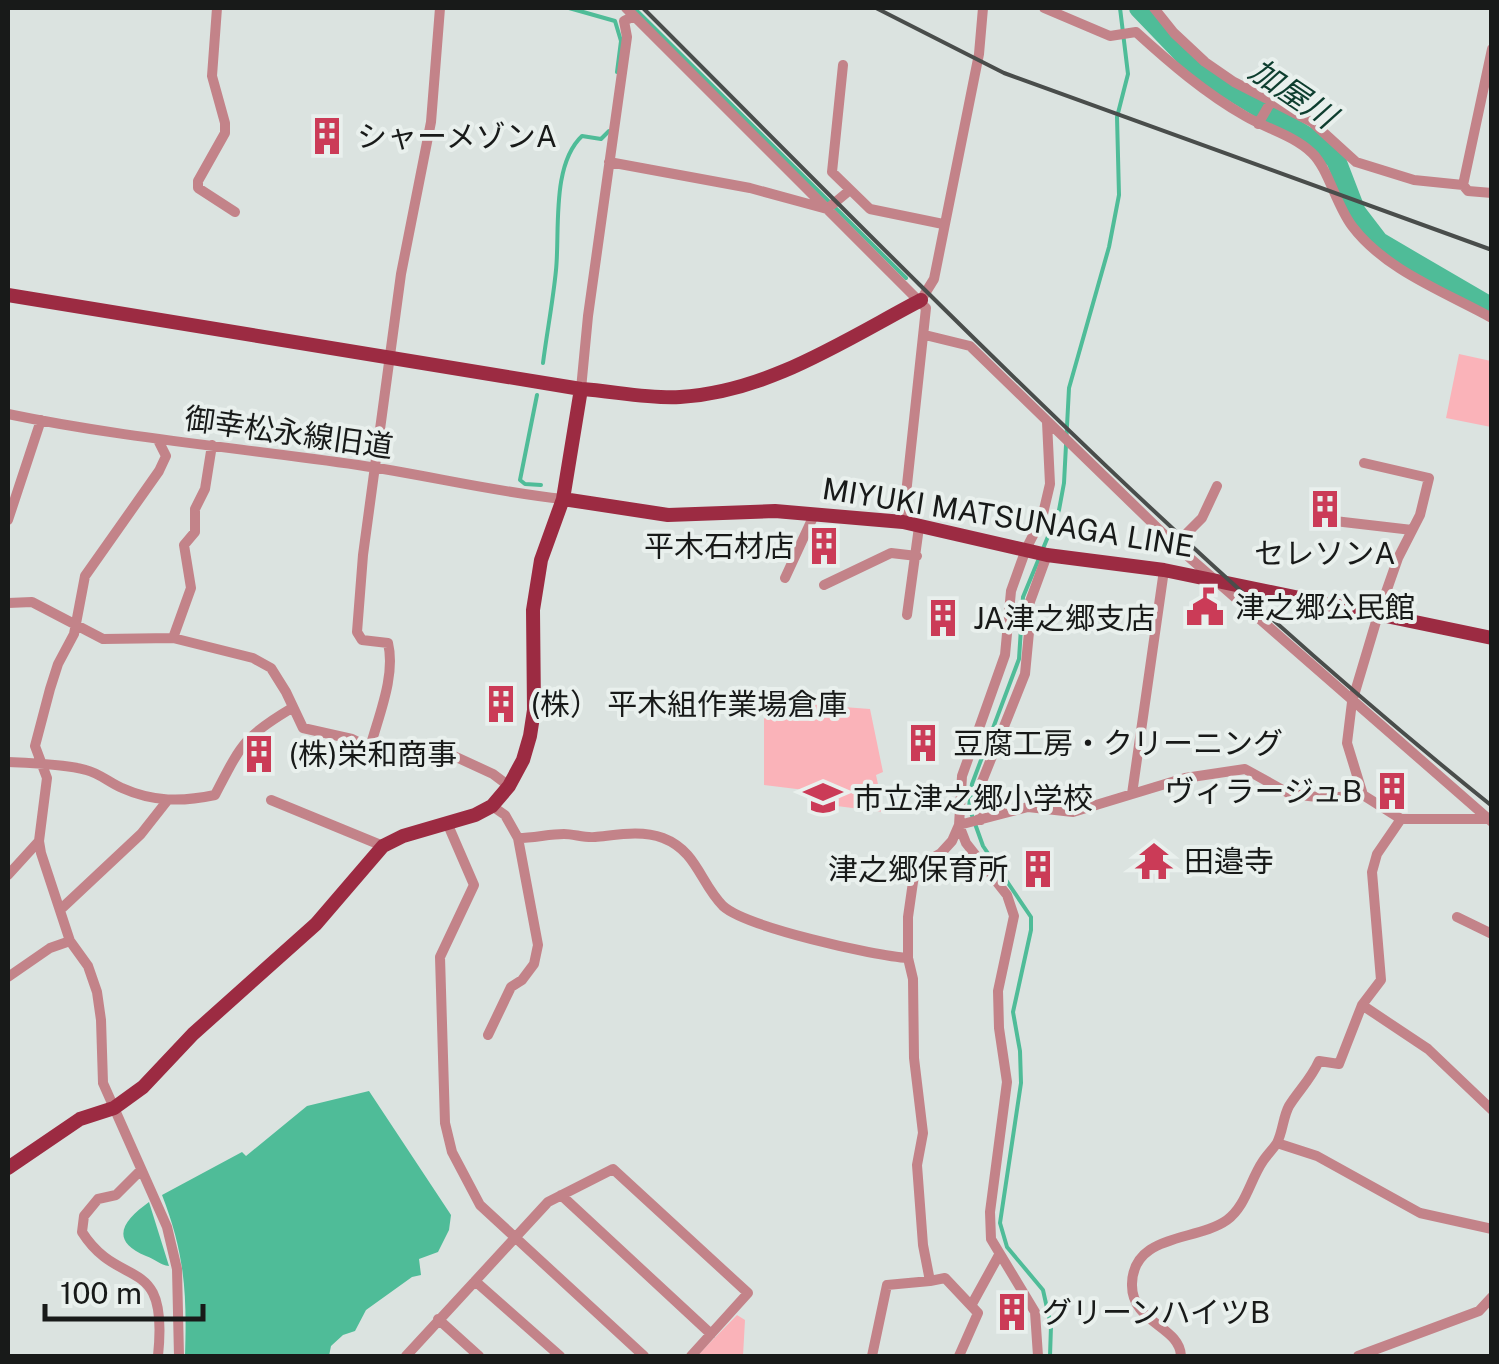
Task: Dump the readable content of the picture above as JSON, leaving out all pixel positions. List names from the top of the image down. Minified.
{"streets":{"main road":["MIYUKI MATSUNAGA LINE"],"street":["御幸松永線旧道"]},"crossings":[["御幸松永線旧道","MIYUKI MATSUNAGA LINE"]],"water":["加屋川"],"places":{"building":["シャーメゾンA","セレソンA","平木石材店","JA津之郷支店","(株） 平木組作業場倉庫","豆腐工房・クリーニング","(株)栄和商事","ヴィラージュB","津之郷保育所","グリーンハイツB"],"public building":["津之郷公民館"],"school or university":["市立津之郷小学校"],"temple":["田邉寺"]},"scale_bar":"100 m"}
